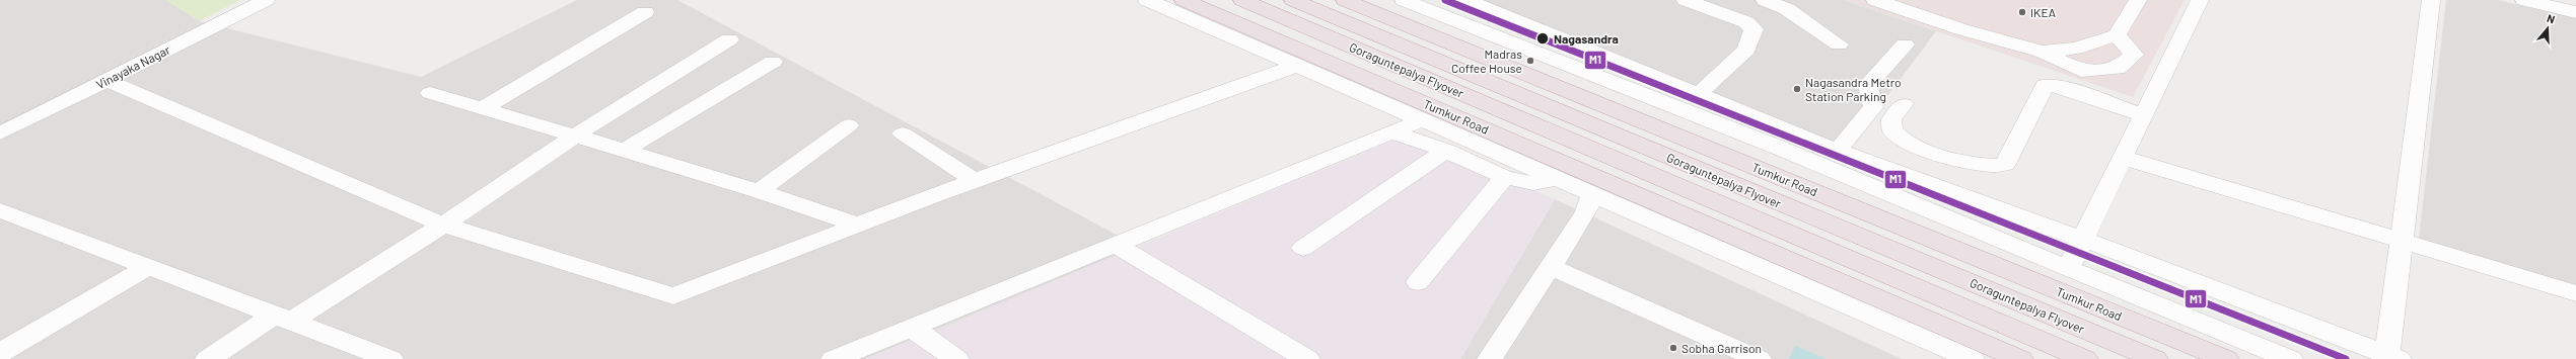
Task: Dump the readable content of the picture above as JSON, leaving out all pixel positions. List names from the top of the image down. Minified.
{"streets":{"highway":["Goraguntepalya Flyover","Tumkur Road"],"street":["Vinayaka Nagar"]},"places":["IKEA","Nagasandra","Madras Coffee House","Nagasandra Metro Station Parking","Sobha Garrison"],"lines":["transit line M1"],"north":"top"}
